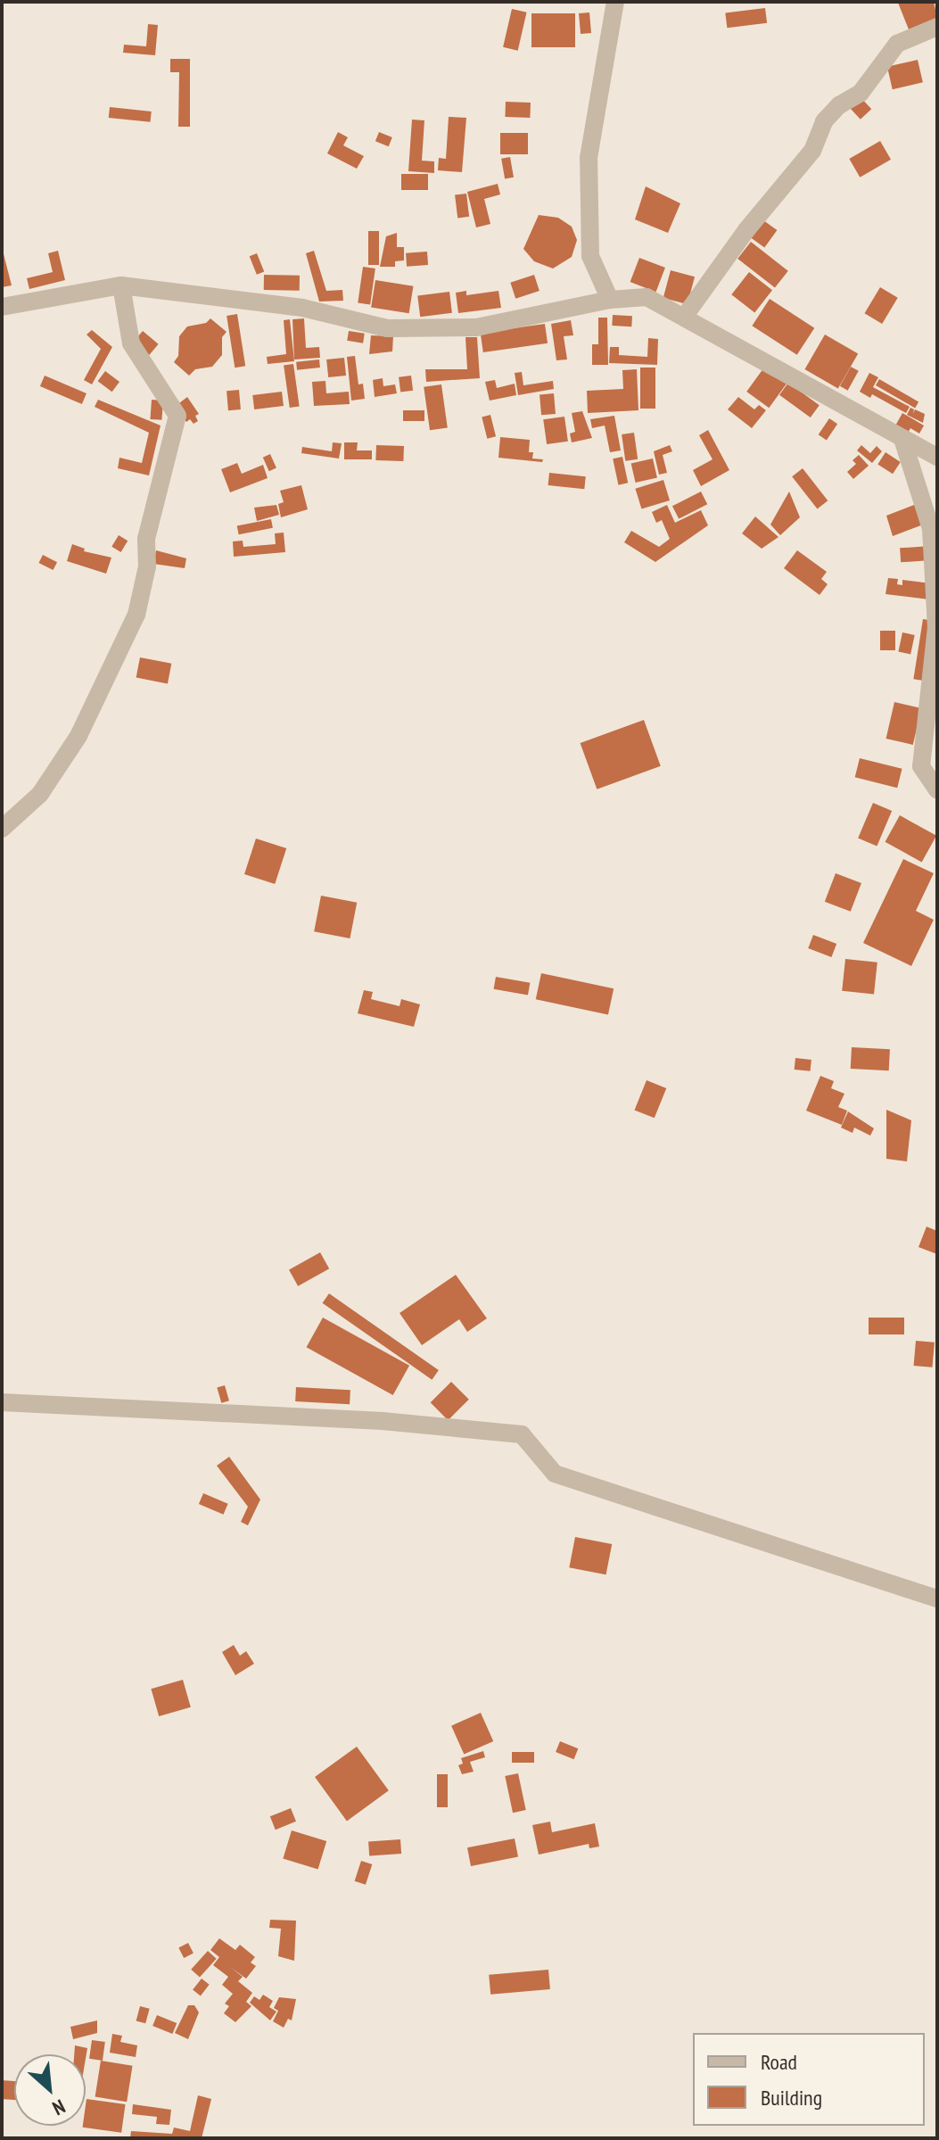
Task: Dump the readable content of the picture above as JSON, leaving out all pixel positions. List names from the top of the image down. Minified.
{"legend":["Road","Building"],"north":"bottom right"}
